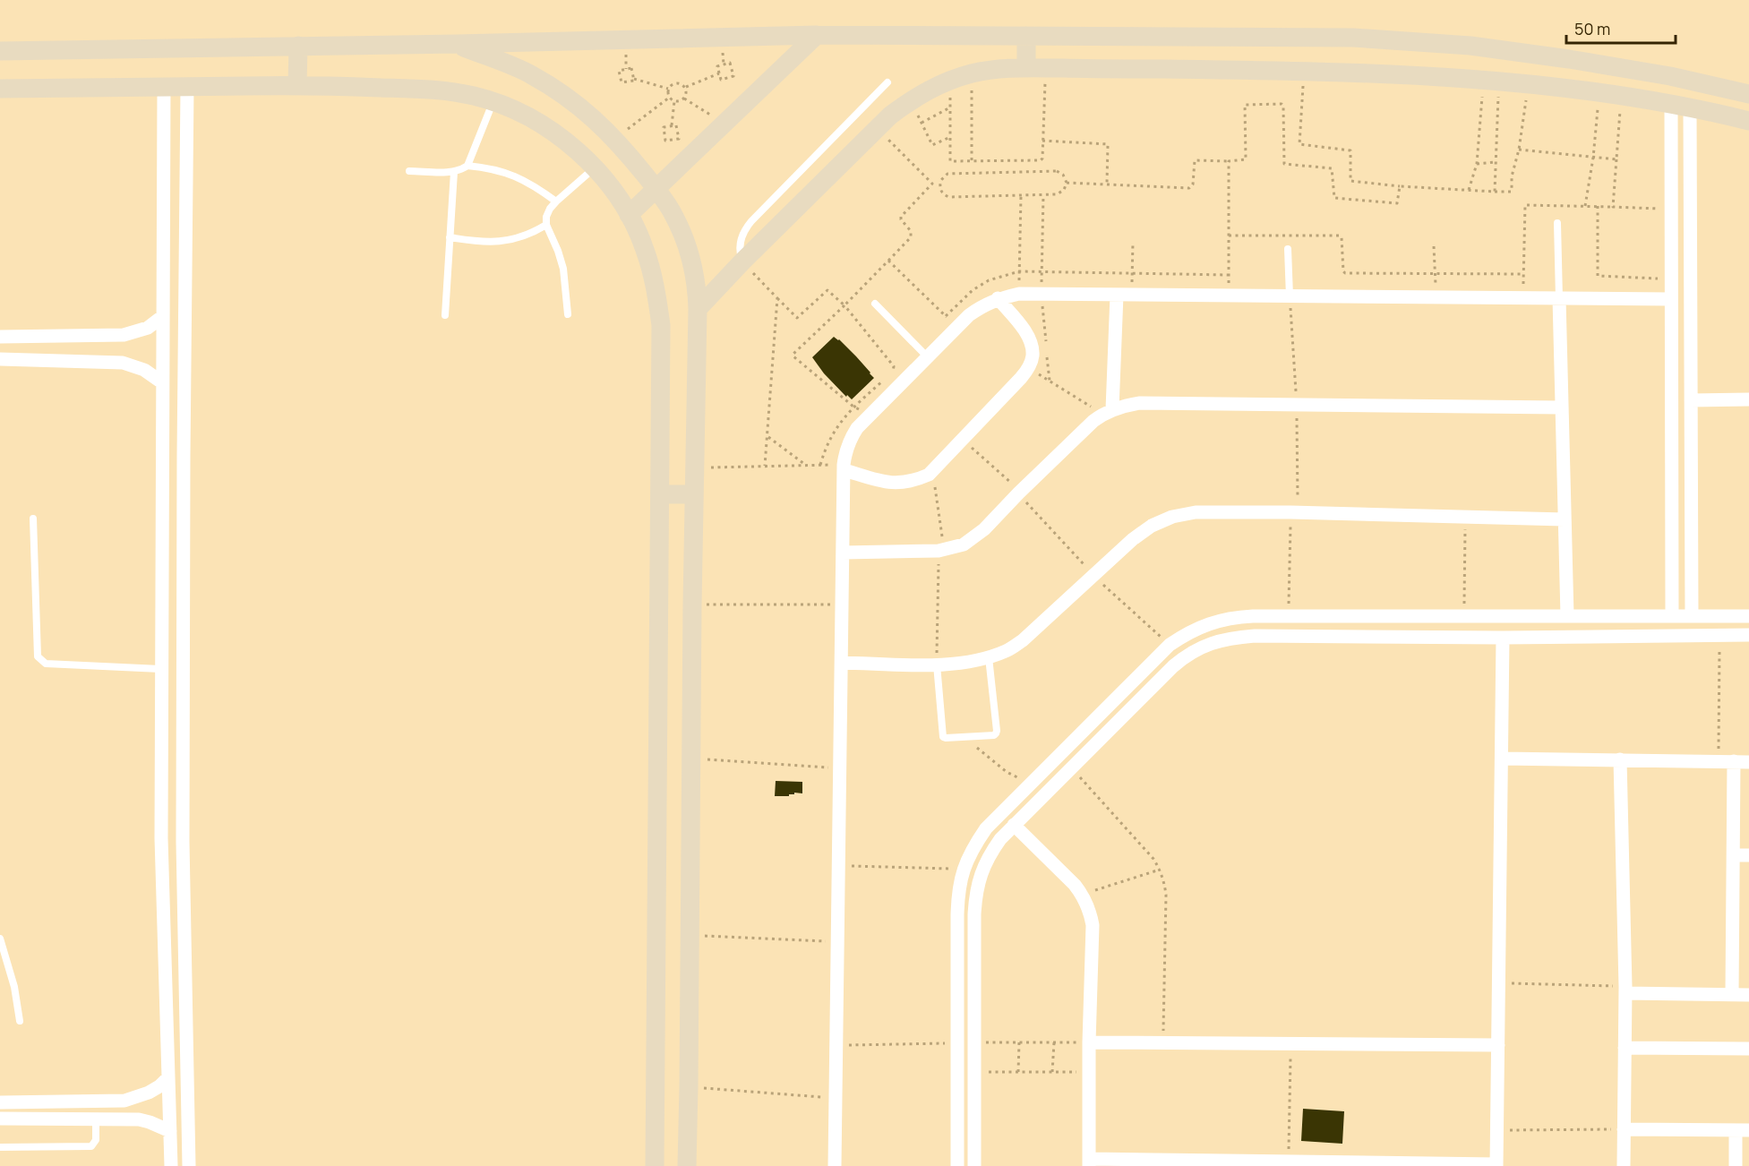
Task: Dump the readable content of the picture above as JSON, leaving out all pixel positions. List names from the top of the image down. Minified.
{"scale_bar":"50 m"}
